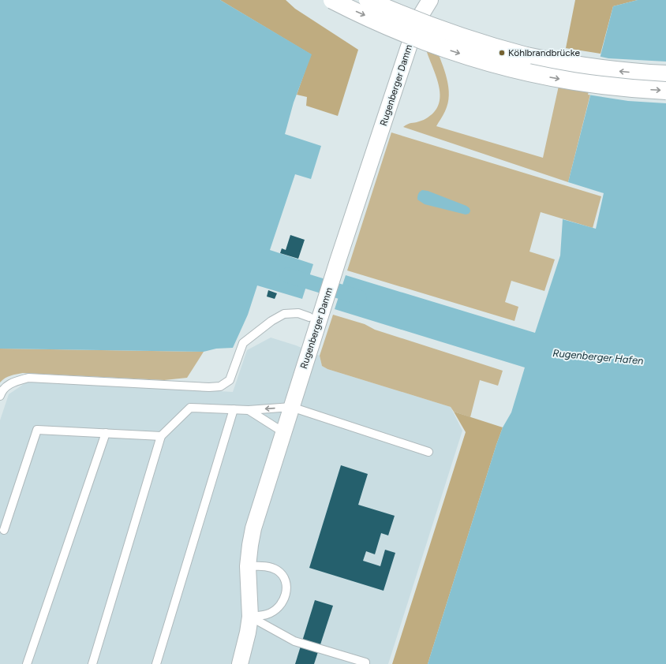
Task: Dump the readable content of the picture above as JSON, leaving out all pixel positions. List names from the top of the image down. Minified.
{"streets":{"street":["Rugenberger Damm"]},"water":["Rugenberger Hafen"],"places":["Köhlbrandbrücke"]}
